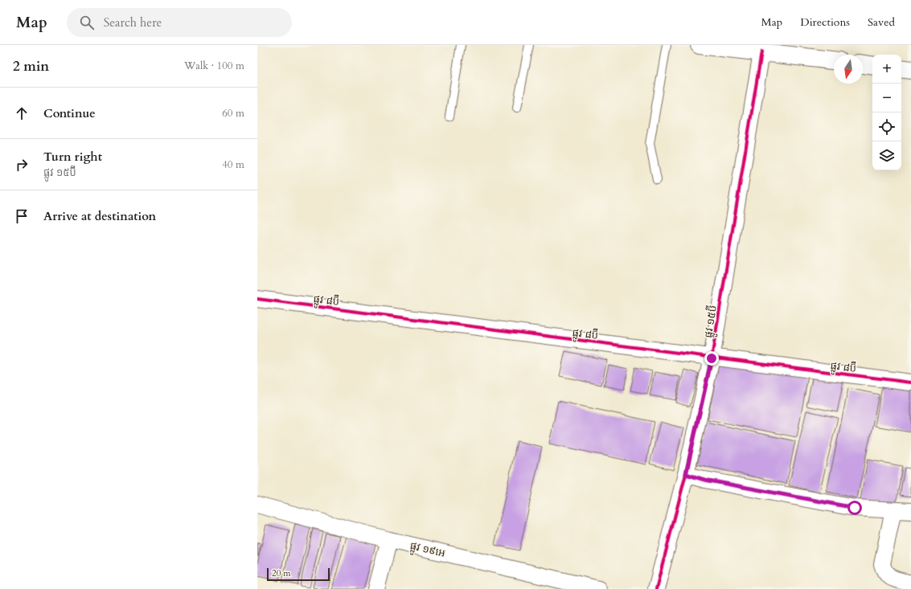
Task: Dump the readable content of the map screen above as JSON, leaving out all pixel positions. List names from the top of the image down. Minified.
{"streets":{"street":["ផ្លូវ ៨ប៊ី","ផ្លូវ ១៥ប៊ី","ផ្លូវ ១៩អេ"]},"crossings":[["ផ្លូវ ៨ប៊ី","ផ្លូវ ១៥ប៊ី"]],"scale_bar":"20 m","north":"bottom","page":{"header":"Map","search":"Search here","nav":["Map","Directions","Saved"],"heading":["2 min","Walk · 100 m"],"map_buttons":["+","−"],"list":[["Continue","60 m"],["Turn right","ផ្លូវ ១៥ប៊ី","40 m"],"Arrive at destination"],"scale":"20 m"}}
